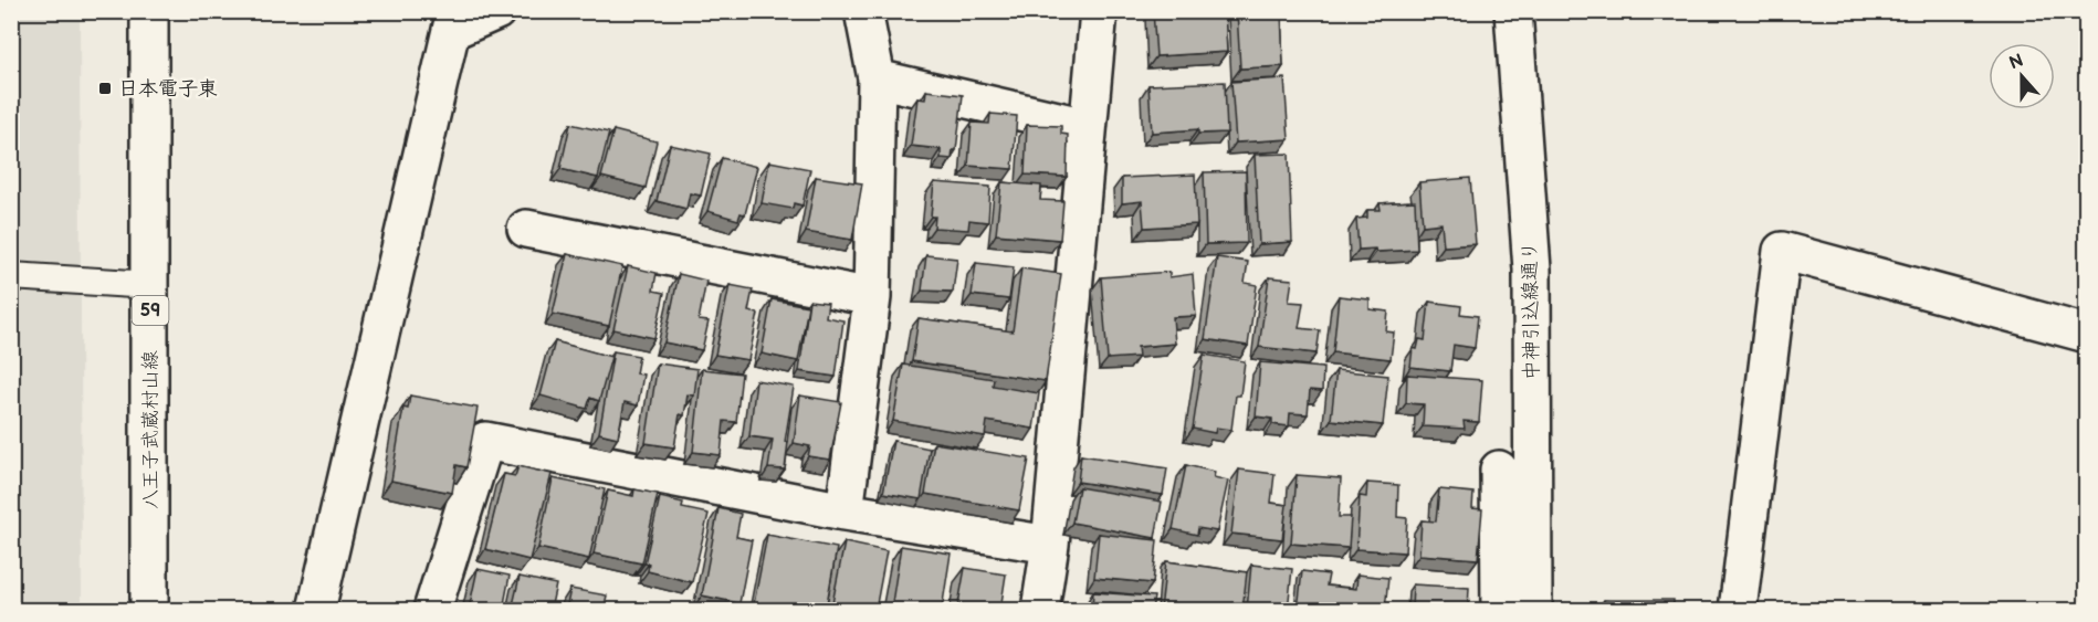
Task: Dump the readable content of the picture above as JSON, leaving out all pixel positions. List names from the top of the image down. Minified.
{"streets":{"street":["59","中神引込線通り","八王子武蔵村山線"]},"places":{"transit":["日本電子東"]},"north":"top"}
